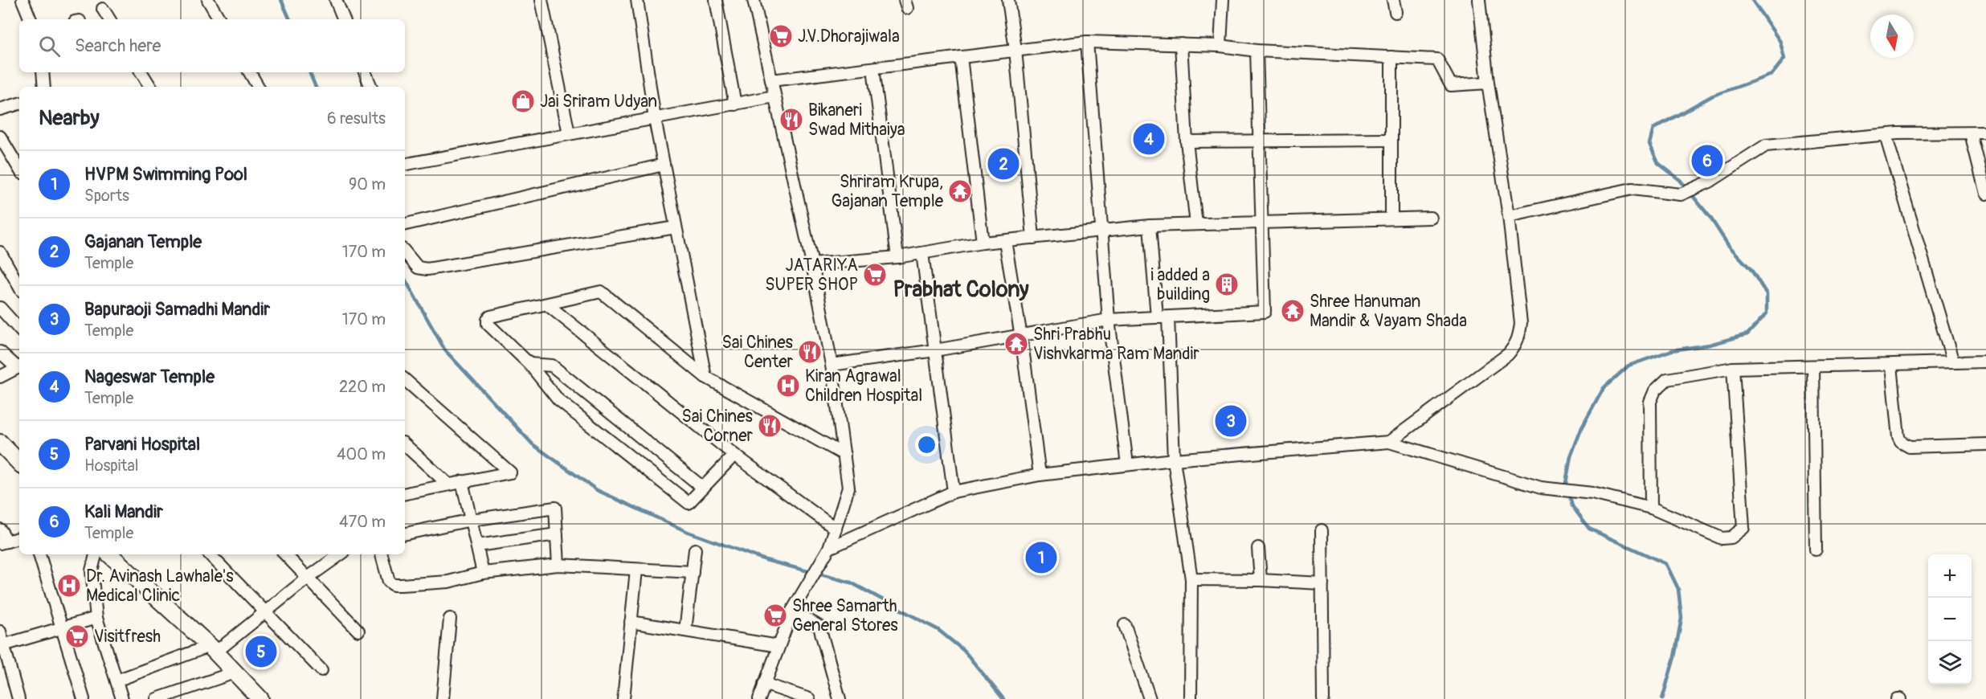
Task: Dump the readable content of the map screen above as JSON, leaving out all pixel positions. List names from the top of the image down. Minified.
{"districts":["Prabhat Colony"],"places":{"supermarket":["J.V.Dhorajiwala","JATARIYA SUPER SHOP","Shree Samarth General Stores","Visitfresh"],"shop":["Jai Sriram Udyan"],"restaurant":["Bikaneri Swad Mithaiya","Sai Chines Center","Sai Chines Corner"],"temple":["Shriram Krupa, Gajanan Temple","Shree Hanuman Mandir & Vayam Shada","Shri Prabhu Vishvkarma Ram Mandir"],"building":["i added a building"],"hospital":["Kiran Agrawal Children Hospital","Dr. Avinash Lawhale's Medical Clinic"]},"north":"bottom","page":{"search":"Search here","heading":["Nearby","6 results"],"pins":["4","6","2","3","1","5"],"list":[{"mark":"1","name":"HVPM Swimming Pool","note":"Sports","value":"90 m"},{"mark":"2","name":"Gajanan Temple","note":"Temple","value":"170 m"},{"mark":"3","name":"Bapuraoji Samadhi Mandir","note":"Temple","value":"170 m"},{"mark":"4","name":"Nageswar Temple","note":"Temple","value":"220 m"},{"mark":"5","name":"Parvani Hospital","note":"Hospital","value":"400 m"},{"mark":"6","name":"Kali Mandir","note":"Temple","value":"470 m"}],"map_buttons":["+","−"]}}
